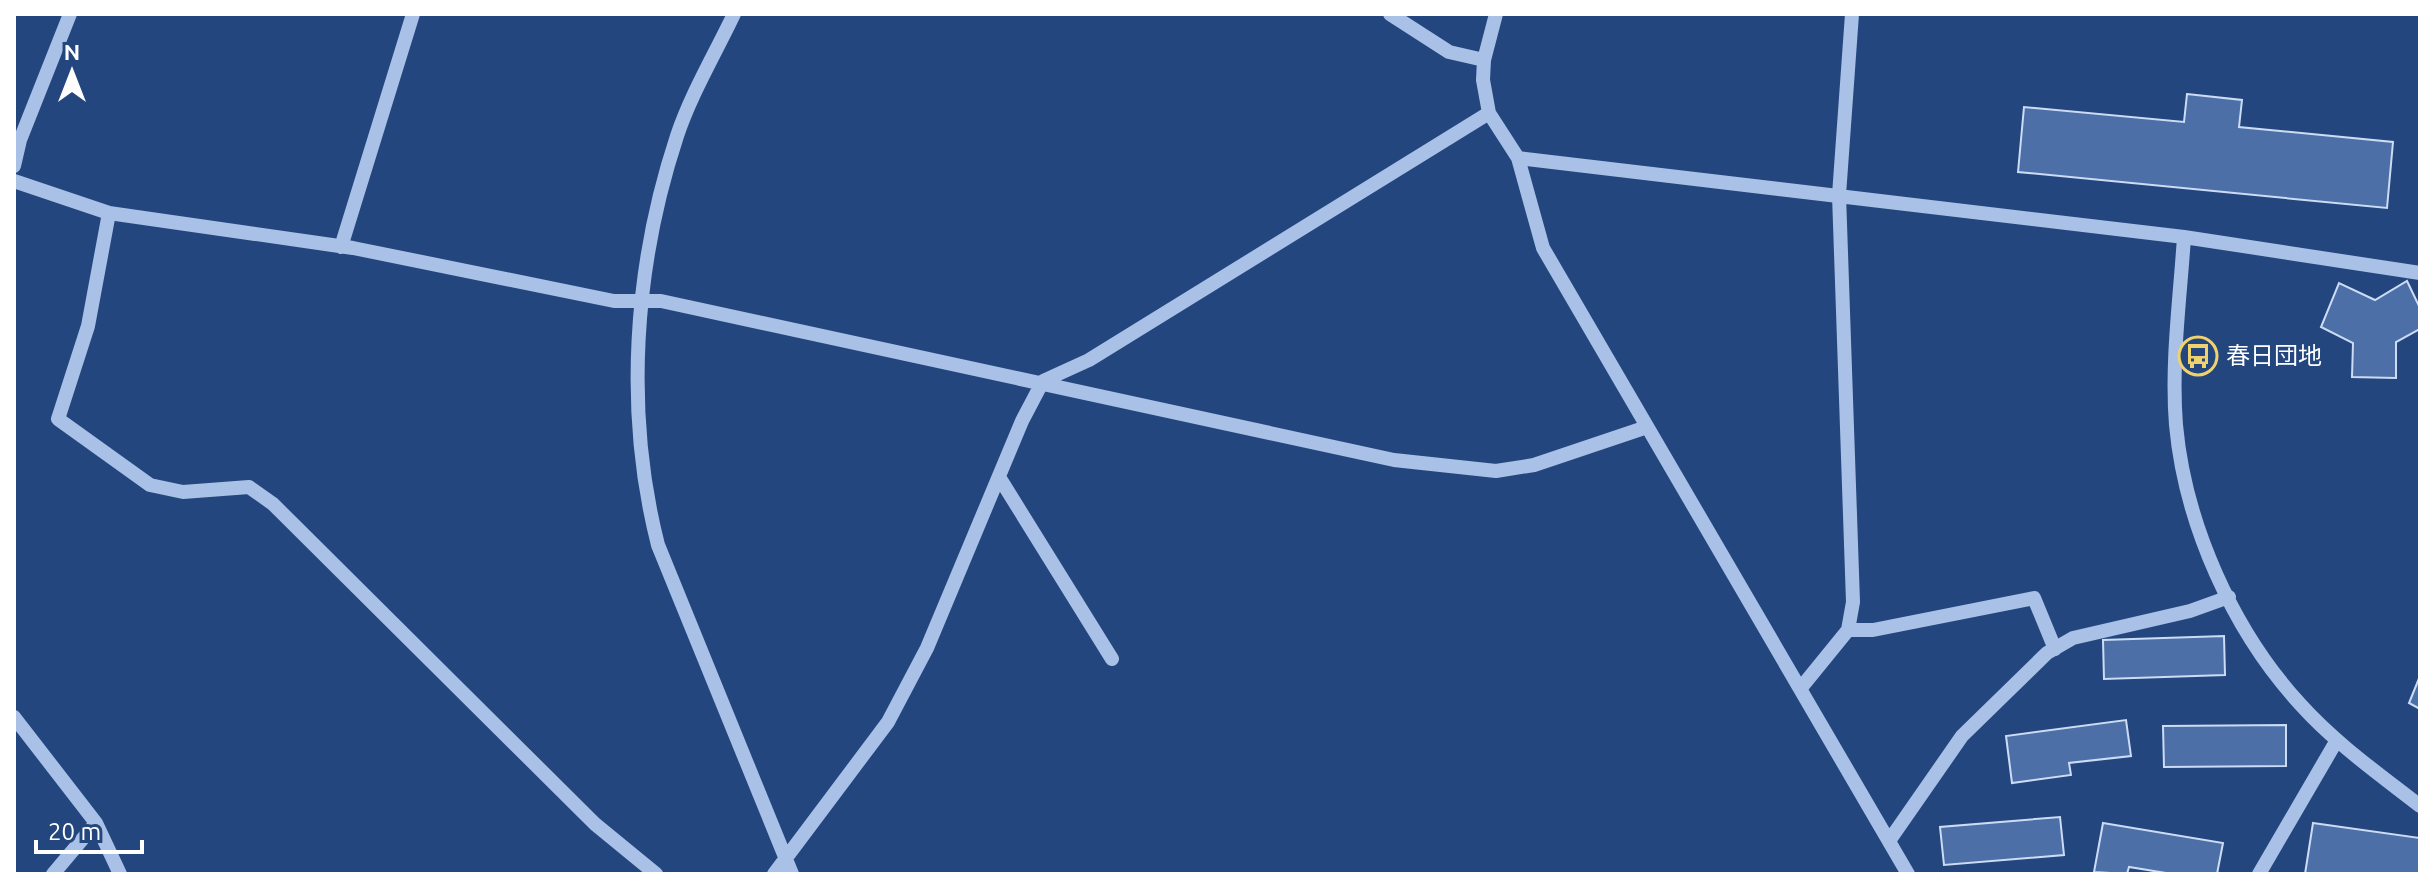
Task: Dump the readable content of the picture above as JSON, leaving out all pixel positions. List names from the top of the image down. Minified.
{"places":{"bus stop":["春日団地"]},"scale_bar":"20 m","north":"top"}
